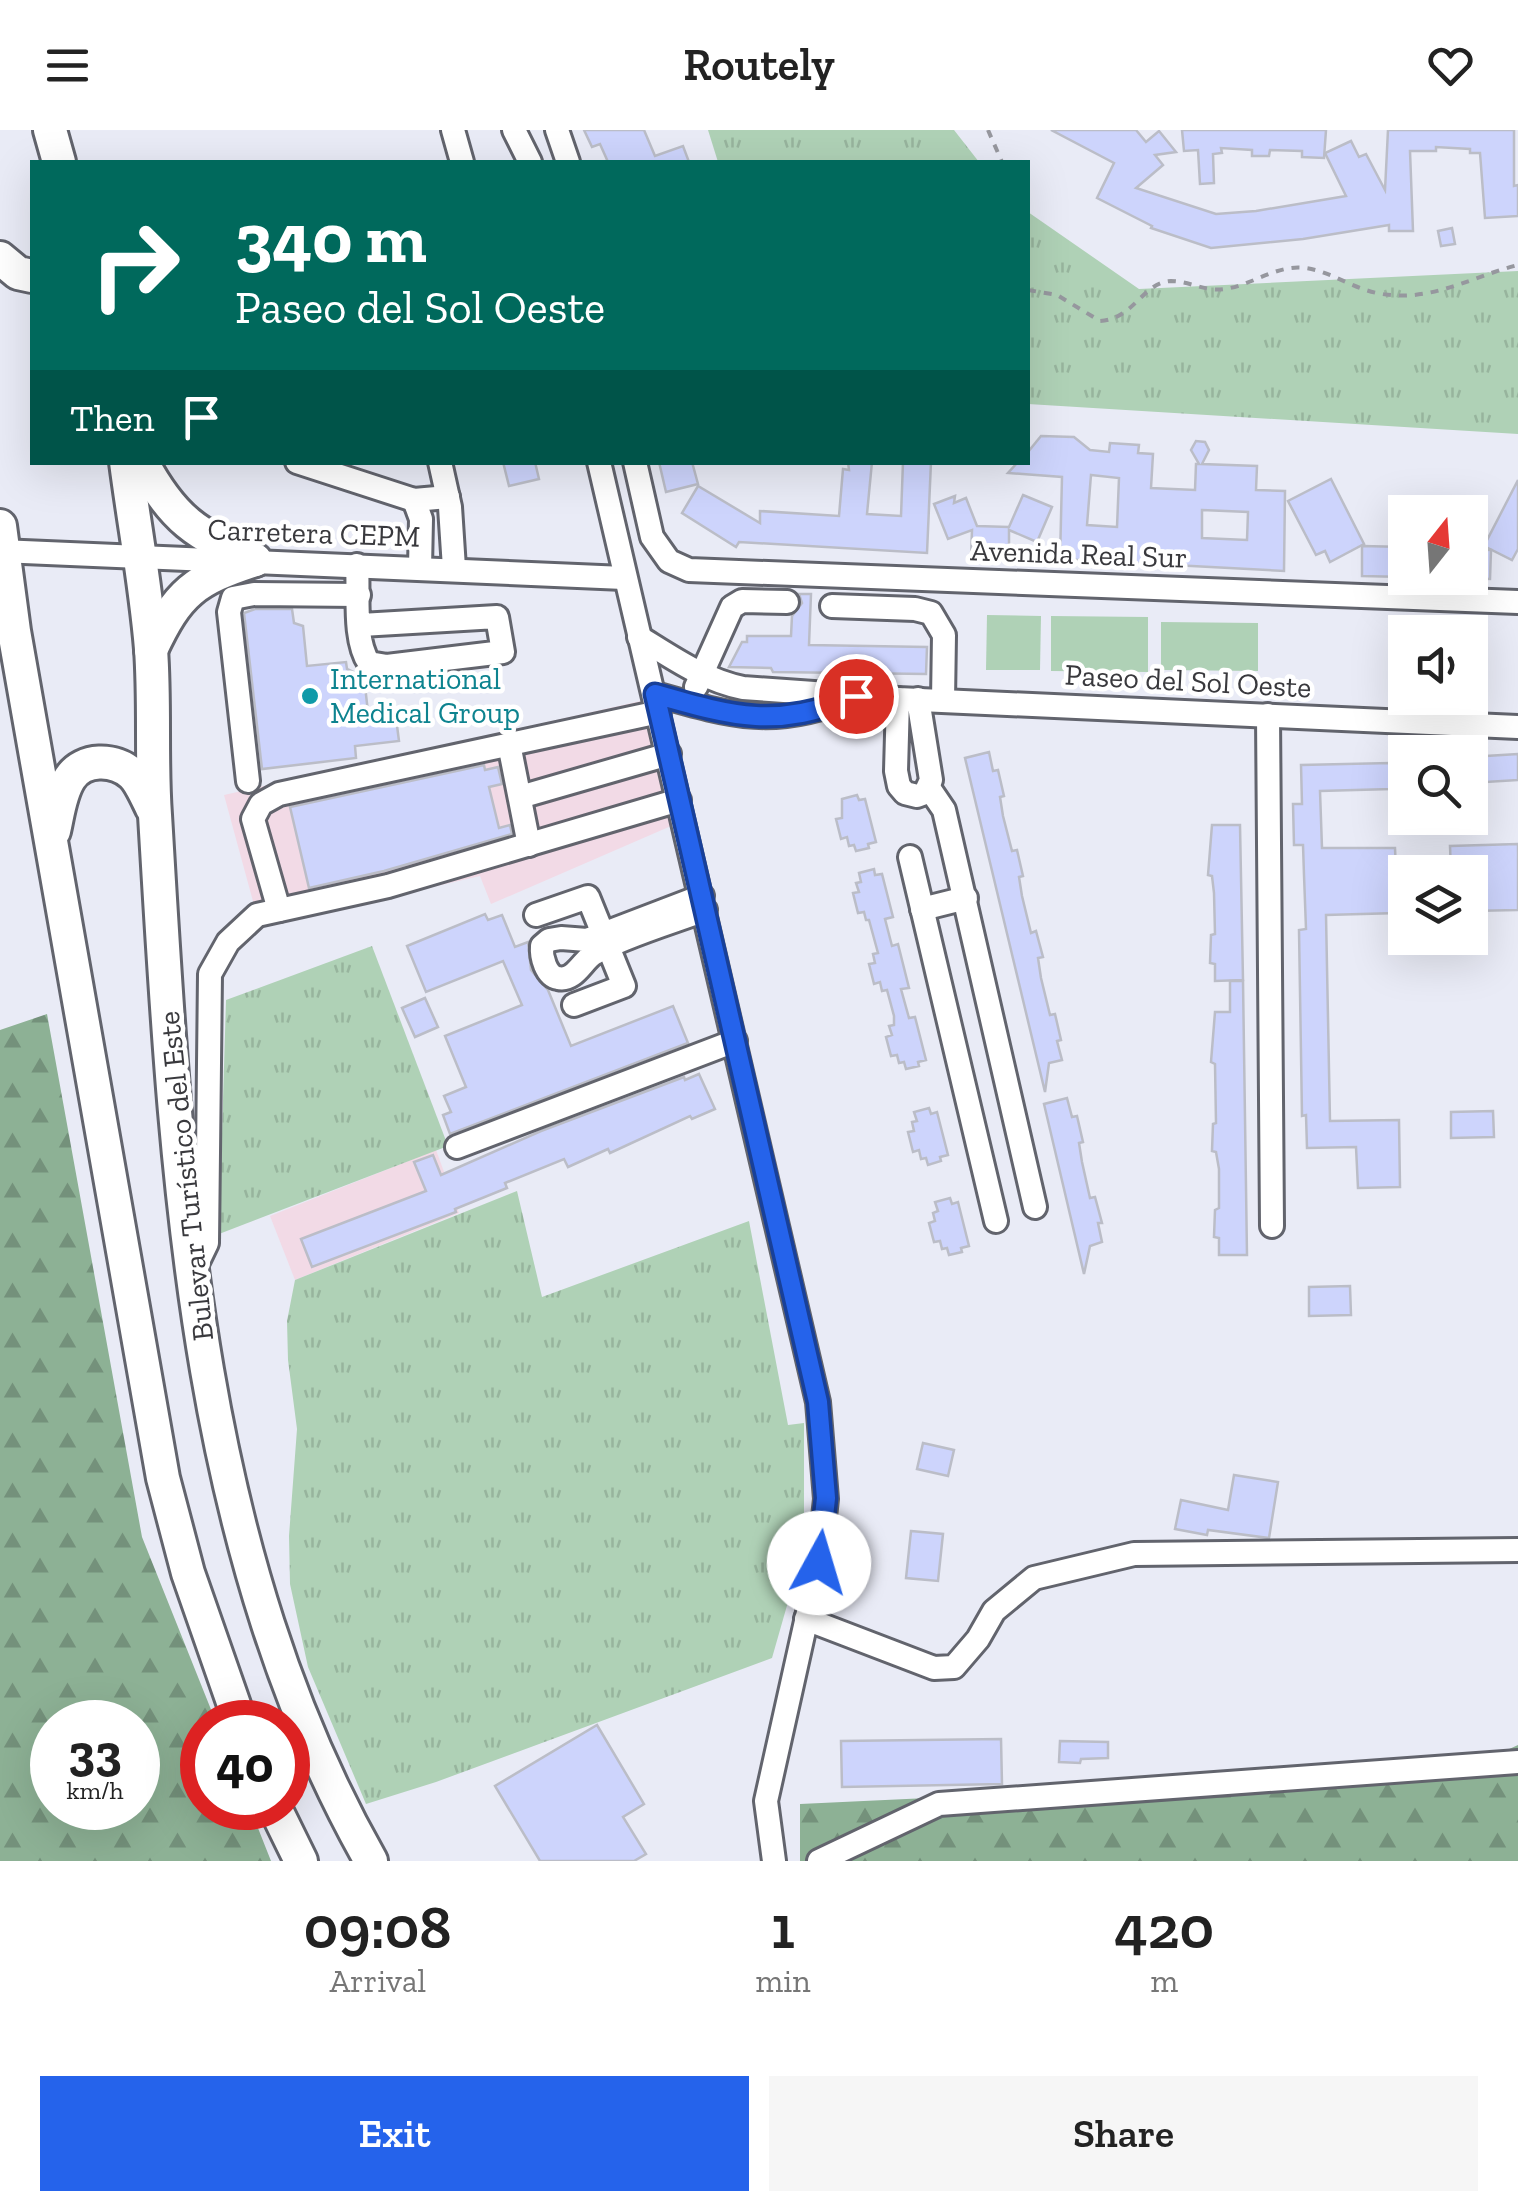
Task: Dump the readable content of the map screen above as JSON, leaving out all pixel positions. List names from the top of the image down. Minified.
{"streets":{"highway":["Bulevar Turístico del Este"],"street":["Carretera CEPM","Avenida Real Sur","Paseo del Sol Oeste"]},"crossings":[["Carretera CEPM","Bulevar Turístico del Este"]],"places":["International Medical Group"],"north":"top","page":{"header":"Routely","turn":["340 m","Paseo del Sol Oeste"],"then":"Then","speed":"33 km/h","limit":"40","eta":["09:08","Arrival","1","min","420","m"],"buttons":["Exit","Share"]}}
